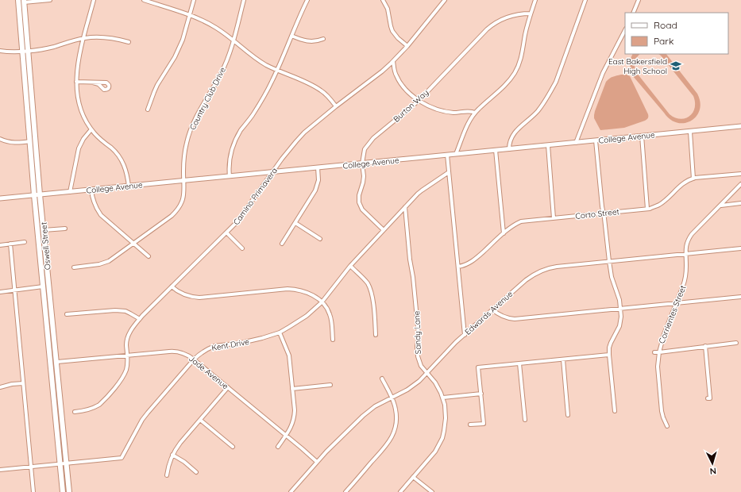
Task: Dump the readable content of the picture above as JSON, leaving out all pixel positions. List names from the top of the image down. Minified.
{"streets":{"main road":["Oswell Street"],"street":["Country Club Drive","Burton Way","College Avenue","Camino Primavera","Corto Street","Edwards Avenue","Corrientes Street","Sandy Lane","Kent Drive","Jade Avenue"]},"crossings":[["Country Club Drive","College Avenue"],["Burton Way","College Avenue"],["Burton Way","Kent Drive"],["College Avenue","Camino Primavera"],["College Avenue","Oswell Street"],["Camino Primavera","Jade Avenue"],["Oswell Street","Kent Drive"],["Oswell Street","Jade Avenue"],["Edwards Avenue","Corrientes Street"],["Edwards Avenue","Sandy Lane"],["Edwards Avenue","Jade Avenue"],["Sandy Lane","Kent Drive"],["Kent Drive","Jade Avenue"]],"places":{"school or university":["East Bakersfield High School"]},"legend":["Road","Park"],"north":"bottom"}
